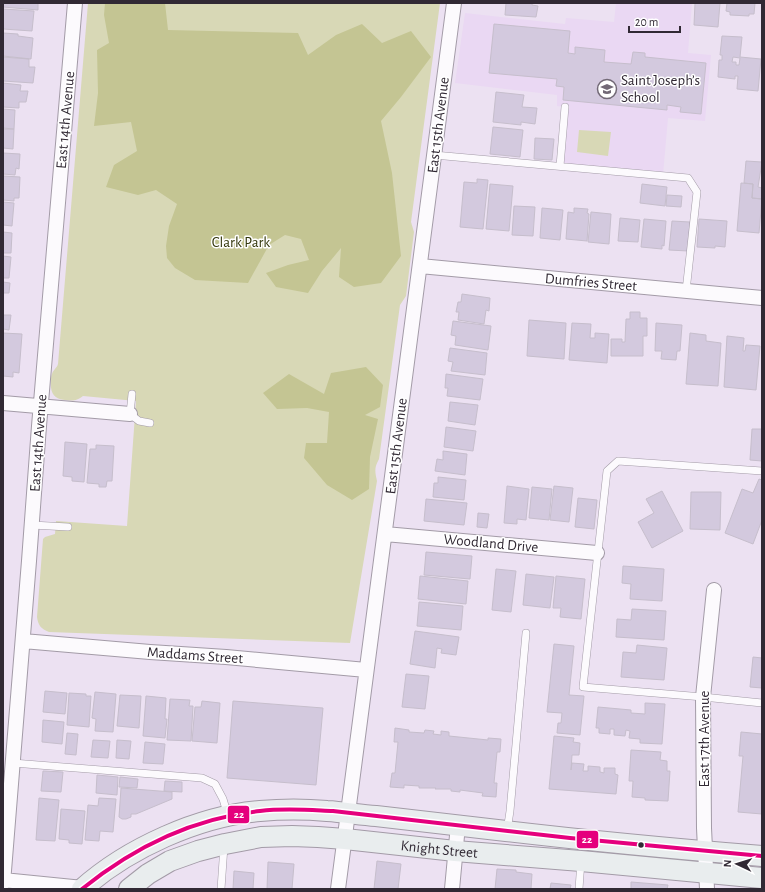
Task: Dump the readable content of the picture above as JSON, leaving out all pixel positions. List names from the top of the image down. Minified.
{"streets":{"main road":["Knight Street"],"street":["East 14th Avenue","East 15th Avenue","Dumfries Street","Woodland Drive","Maddams Street","East 17th Avenue"]},"crossings":[["East 14th Avenue","Maddams Street"],["East 15th Avenue","Dumfries Street"],["East 15th Avenue","Woodland Drive"],["East 15th Avenue","Maddams Street"],["East 15th Avenue","Knight Street"],["East 17th Avenue","Knight Street"]],"parks":["Clark Park"],"places":{"school or university":["Saint Joseph’s School"]},"lines":["transit line 22"],"scale_bar":"20 m","north":"left"}
